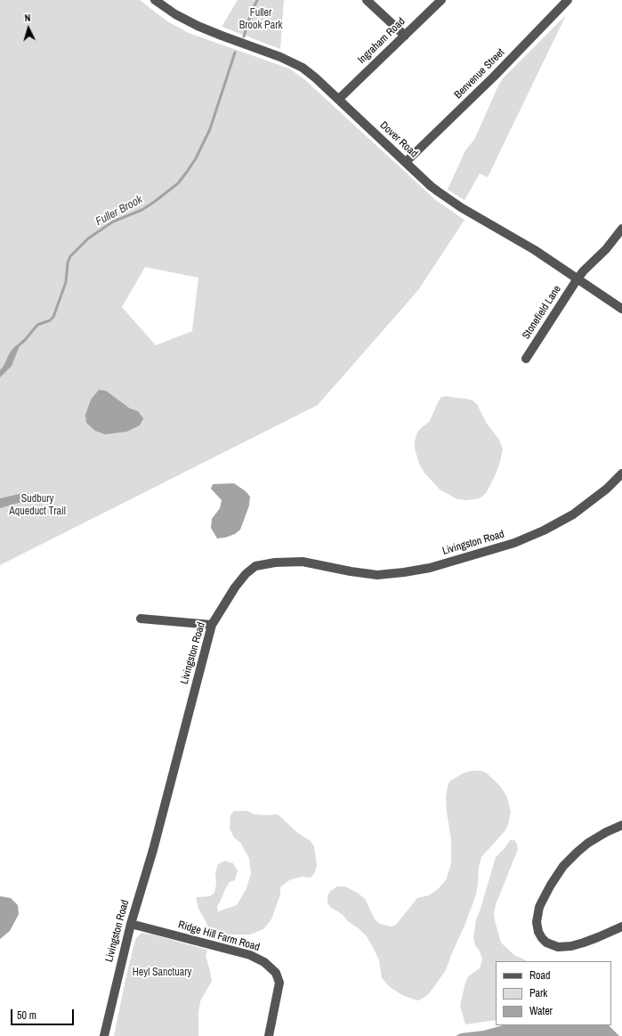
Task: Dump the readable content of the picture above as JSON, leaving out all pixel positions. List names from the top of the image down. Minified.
{"streets":{"street":["Ingraham Road","Benvenue Street","Dover Road","Stonefield Lane","Livingston Road","Ridge Hill Farm Road"]},"crossings":[["Ingraham Road","Dover Road"],["Benvenue Street","Dover Road"],["Dover Road","Stonefield Lane"],["Livingston Road","Ridge Hill Farm Road"]],"water":["Fuller Brook"],"parks":["Fuller Brook Park","Sudbury Aqueduct Trail","Heyl Sanctuary"],"legend":["Road","Park","Water"],"scale_bar":"50 m","north":"top"}
